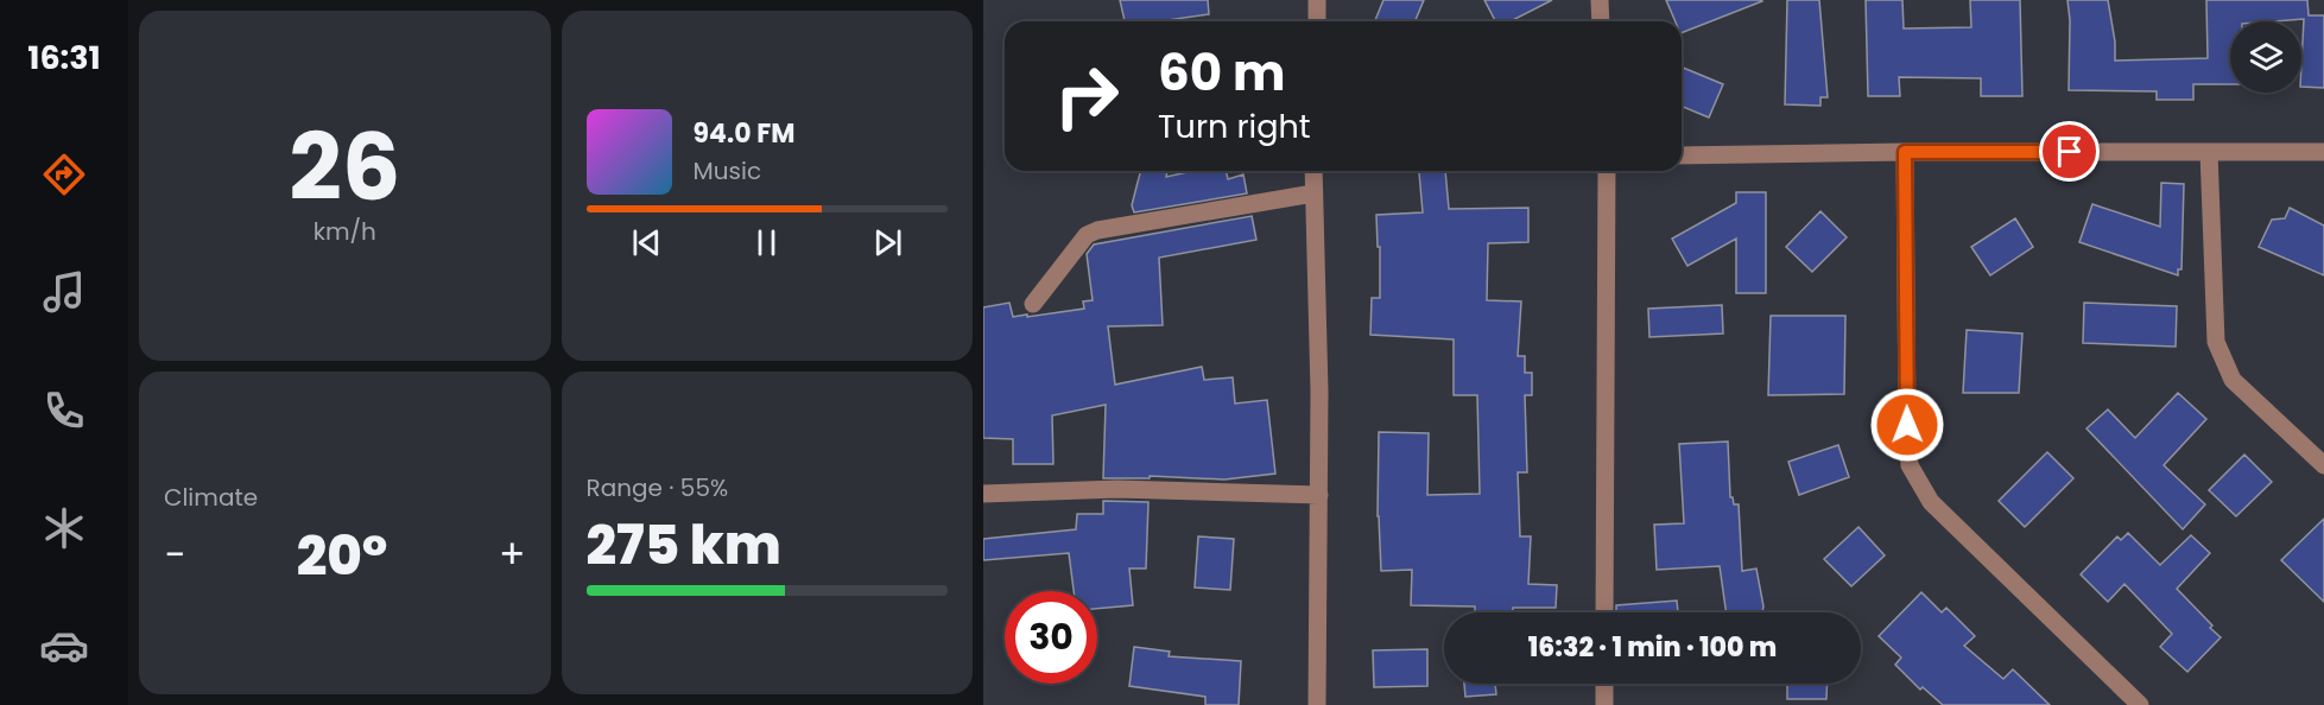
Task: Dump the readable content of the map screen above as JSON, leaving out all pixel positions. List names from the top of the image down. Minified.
{"page":{"tabs":"16:31","tile":[["26","km/h"],"Climate",["Range · 55%","275 km"]],"turn":["60 m","Turn right"],"song":["94.0 FM","Music"],"heat":["−","20°","+"],"limit":"30","trip":"16:32 · 1 min · 100 m"}}
